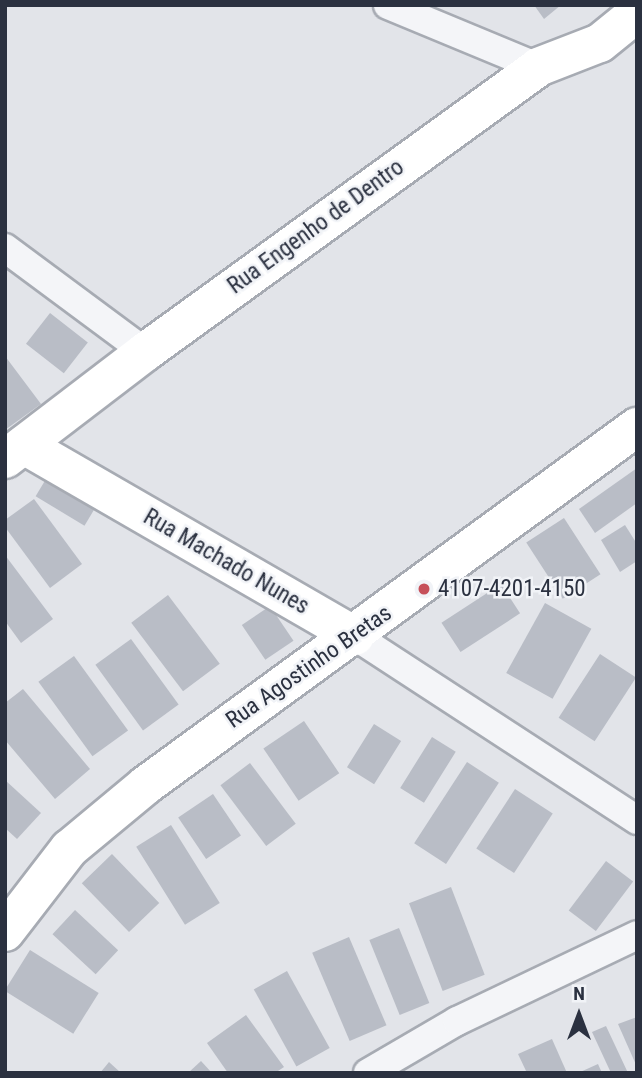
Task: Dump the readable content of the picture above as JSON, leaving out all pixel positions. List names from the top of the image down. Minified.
{"streets":{"street":["Rua Engenho de Dentro","Rua Machado Nunes","Rua Agostinho Bretas"]},"crossings":[["Rua Engenho de Dentro","Rua Machado Nunes"],["Rua Machado Nunes","Rua Agostinho Bretas"]],"places":["4107-4201-4150"],"north":"top"}
